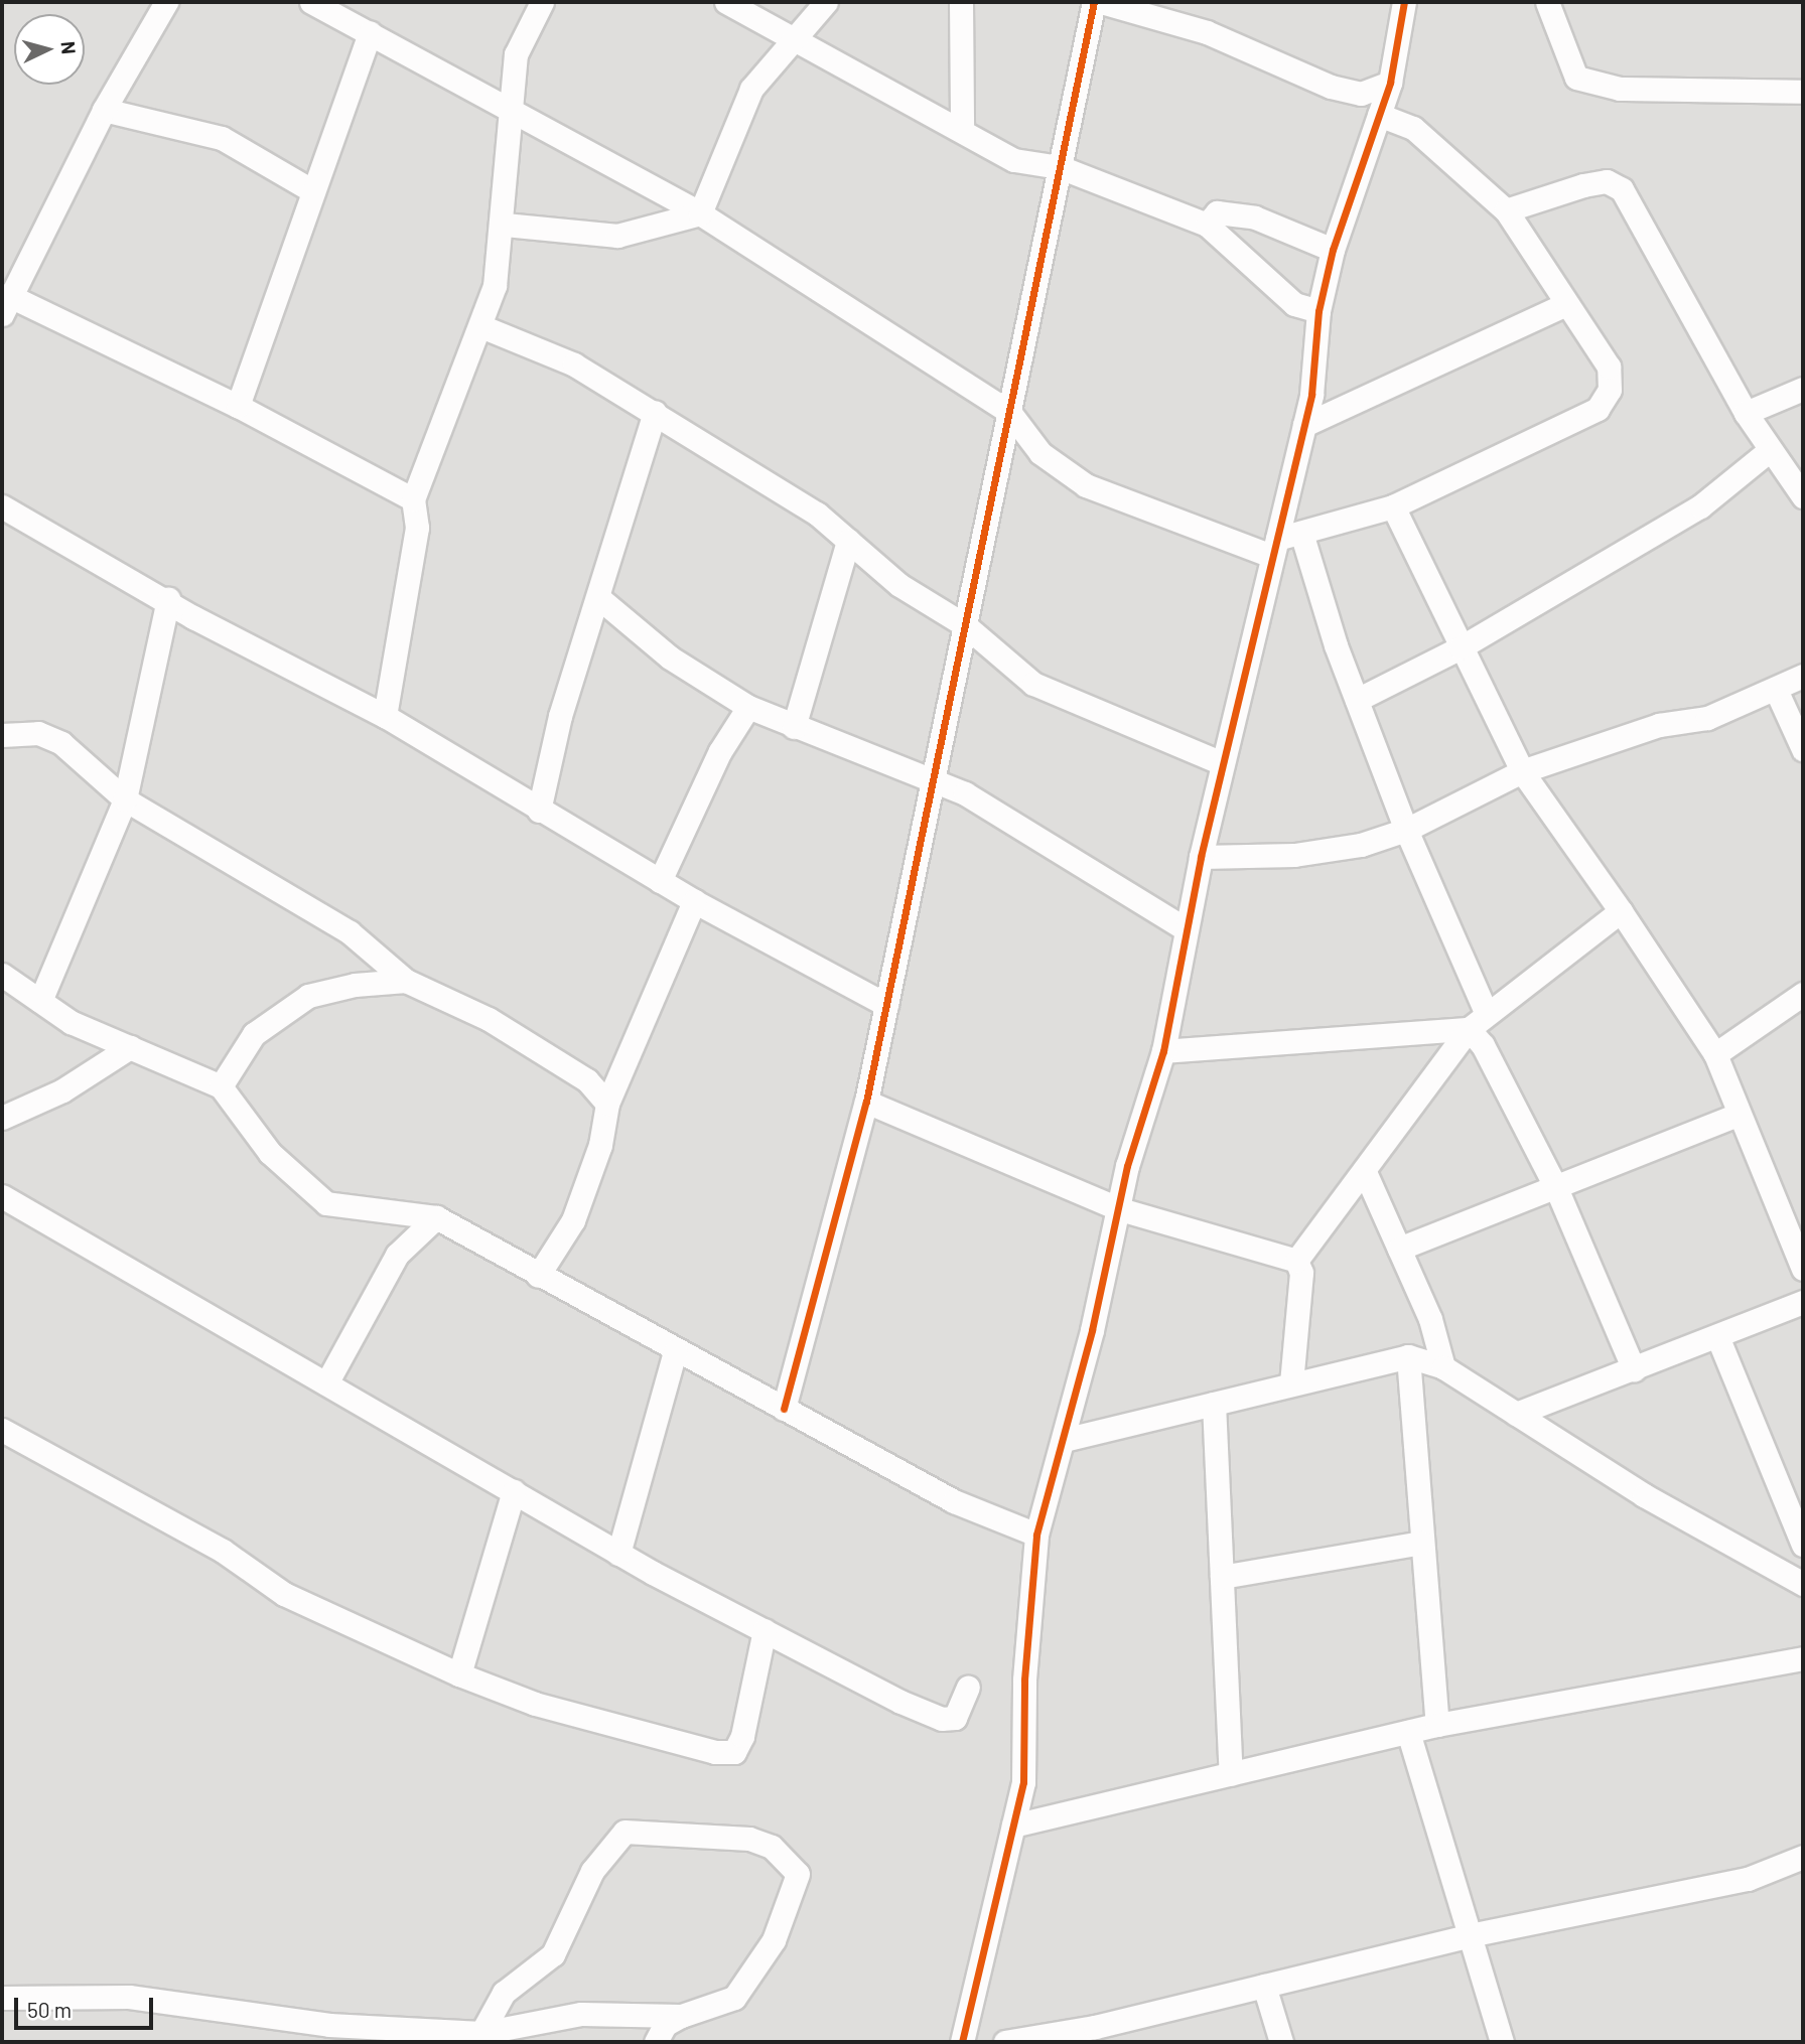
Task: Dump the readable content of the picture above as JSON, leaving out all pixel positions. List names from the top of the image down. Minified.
{"scale_bar":"50 m","north":"right"}
